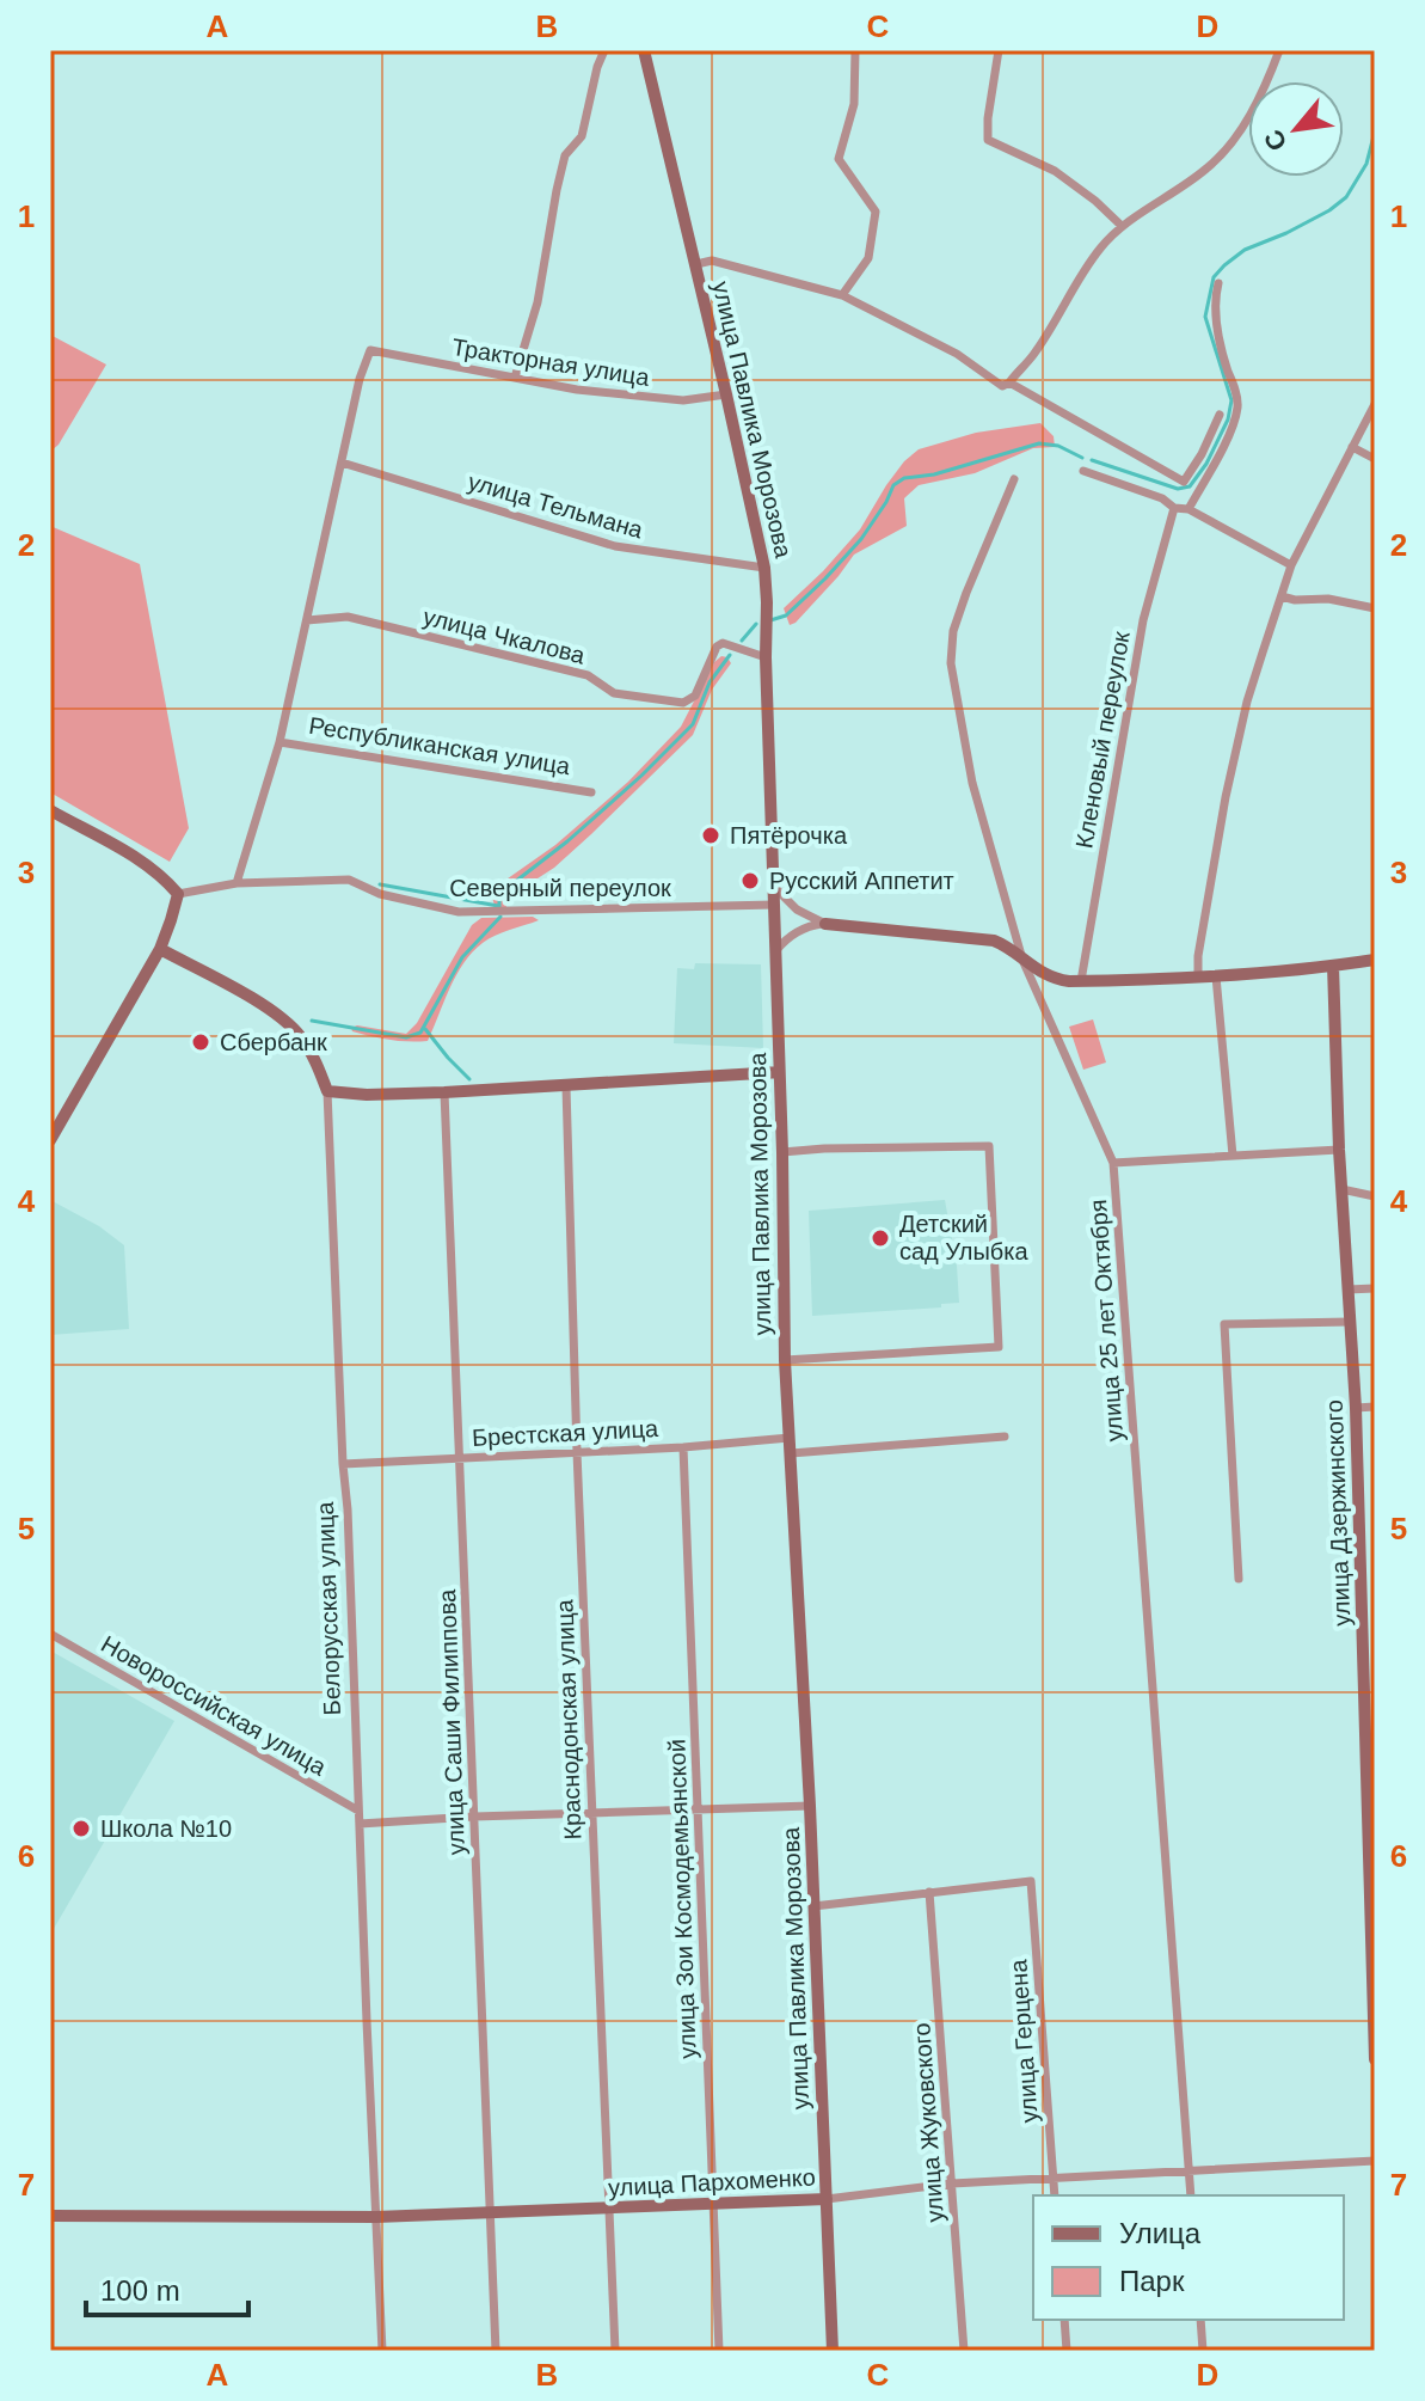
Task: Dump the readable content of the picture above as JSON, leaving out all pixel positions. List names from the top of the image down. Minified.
{"streets":{"street":["Тракторная улица","улица Павлика Морозова","улица Тельмана","улица Чкалова","Кленовый переулок","Республиканская улица","Северный переулок","улица 25 лет Октября","Брестская улица","улица Дзержинского","Белорусская улица","Новороссийская улица","Краснодонская улица","улица Саши Филиппова","улица Зои Космодемьянской","улица Герцена","улица Жуковского","улица Пархоменко"]},"crossings":[["Тракторная улица","улица Павлика Морозова"],["Тракторная улица","улица Тельмана"],["улица Павлика Морозова","улица Тельмана"],["улица Павлика Морозова","улица Чкалова"],["улица Павлика Морозова","Северный переулок"],["улица Павлика Морозова","Брестская улица"],["улица Павлика Морозова","улица Пархоменко"],["улица 25 лет Октября","улица Пархоменко"],["Брестская улица","Белорусская улица"],["Брестская улица","Краснодонская улица"],["Брестская улица","улица Саши Филиппова"],["Брестская улица","улица Зои Космодемьянской"],["Белорусская улица","Новороссийская улица"],["Белорусская улица","улица Пархоменко"],["Краснодонская улица","улица Пархоменко"],["улица Саши Филиппова","улица Пархоменко"],["улица Зои Космодемьянской","улица Пархоменко"],["улица Герцена","улица Жуковского"],["улица Герцена","улица Пархоменко"],["улица Жуковского","улица Пархоменко"]],"places":["Пятёрочка","Русский Аппетит","Сбербанк","Детский сад Улыбка","Школа №10"],"legend":["Улица","Парк"],"scale_bar":"100 m","north":"bottom left","grid":{"columns":["A","B","C","D"],"rows":["1","2","3","4","5","6","7"]}}
